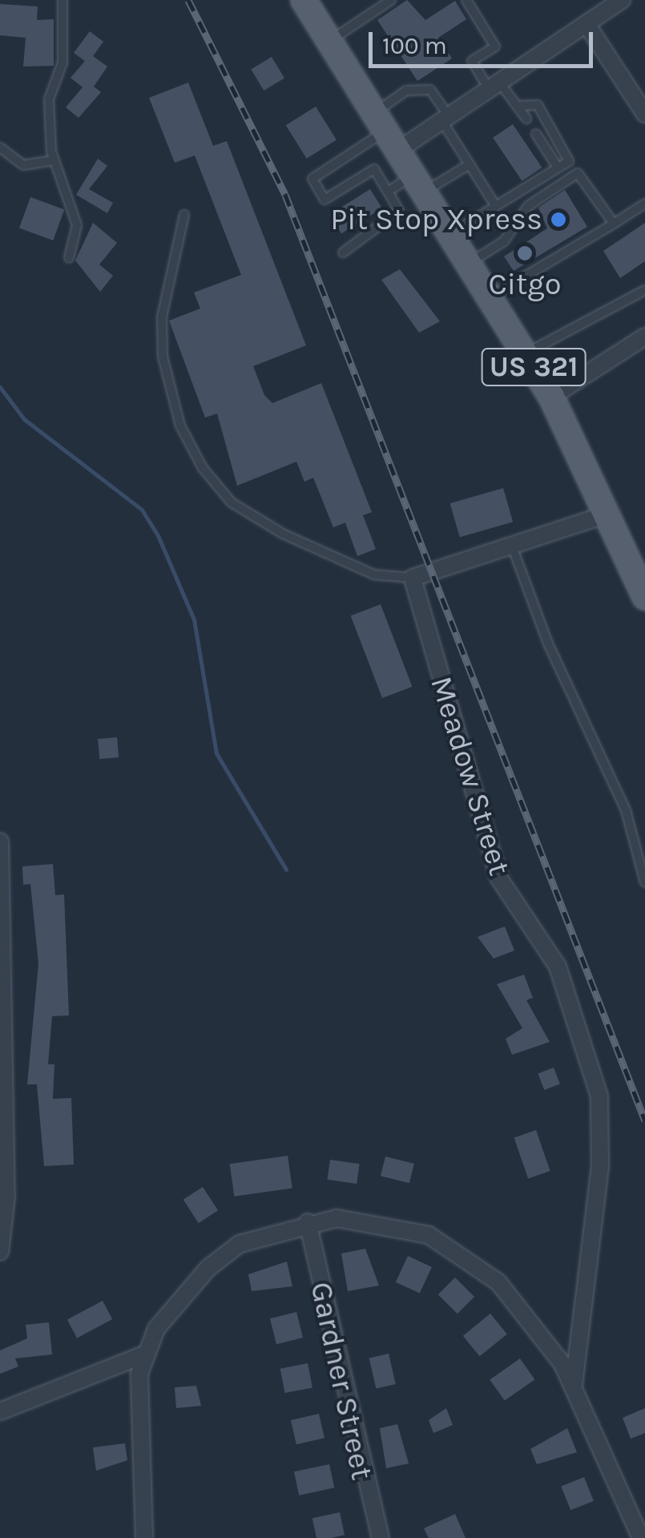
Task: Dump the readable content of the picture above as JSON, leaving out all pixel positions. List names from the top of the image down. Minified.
{"streets":{"main road":["US 321"],"street":["Meadow Street","Gardner Street"]},"places":["Pit Stop Xpress","Citgo"],"scale_bar":"100 m"}
